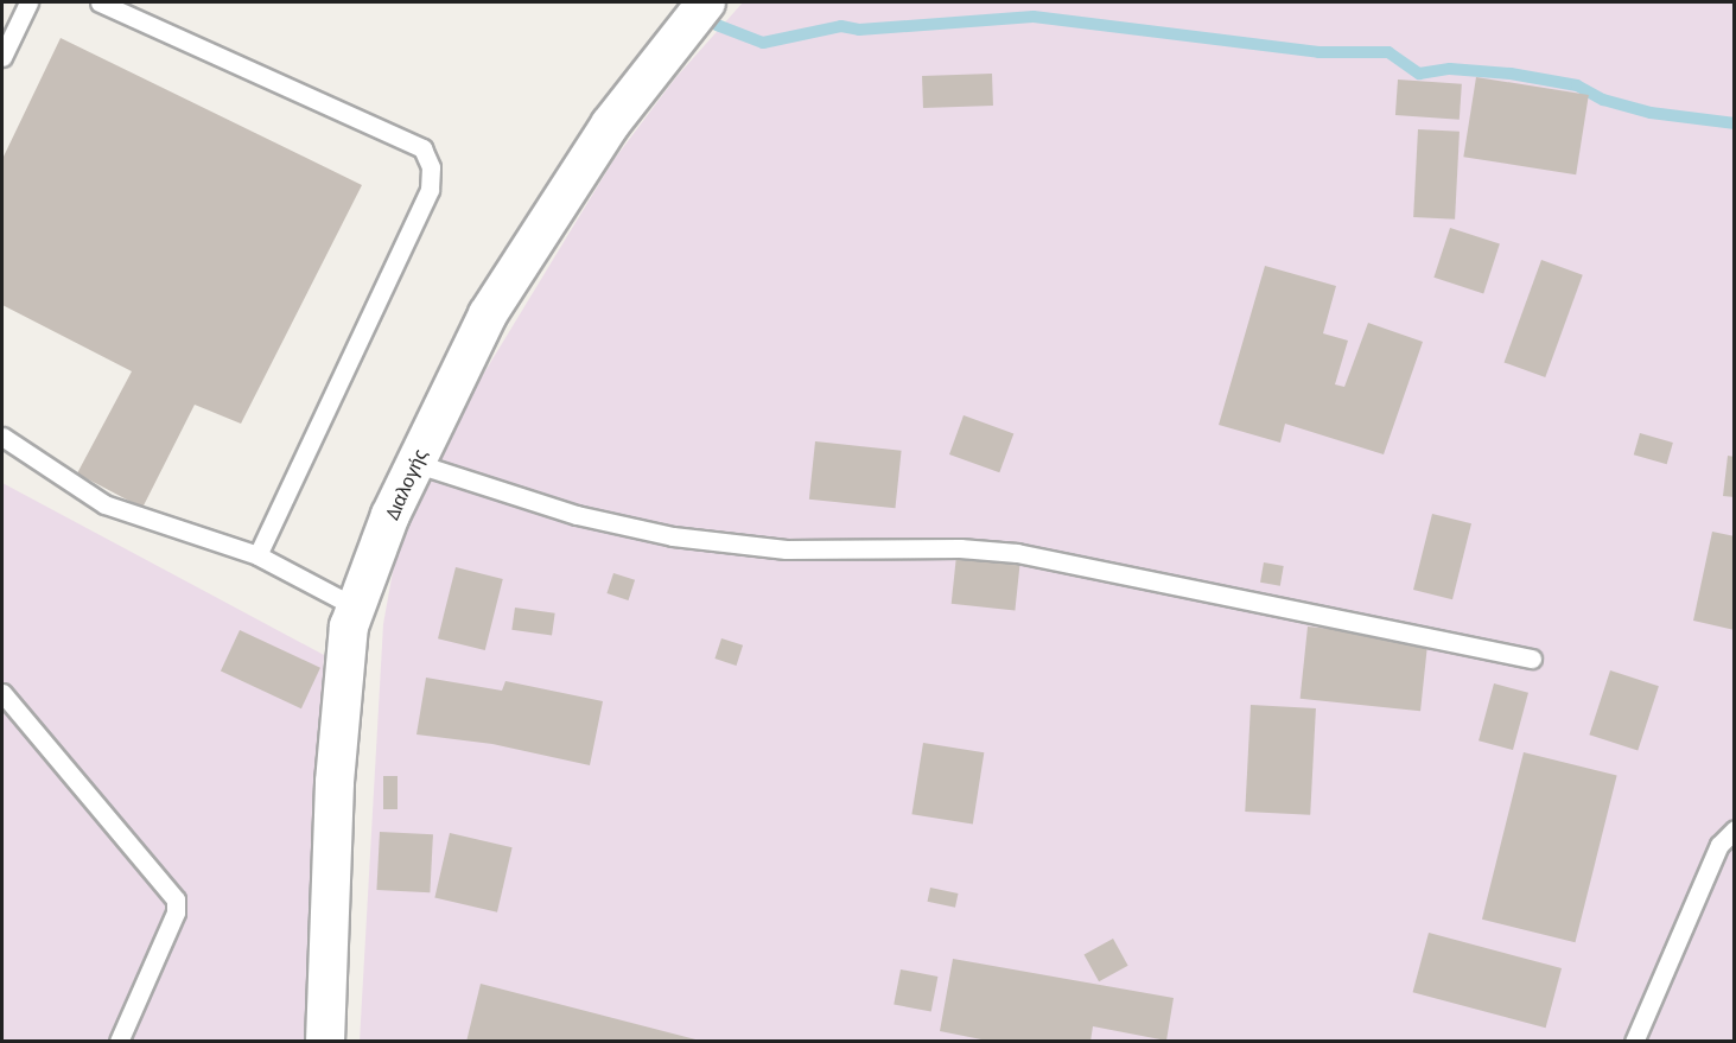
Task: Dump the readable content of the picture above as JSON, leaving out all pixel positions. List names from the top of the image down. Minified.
{"streets":{"street":["Διαλογής"]}}
